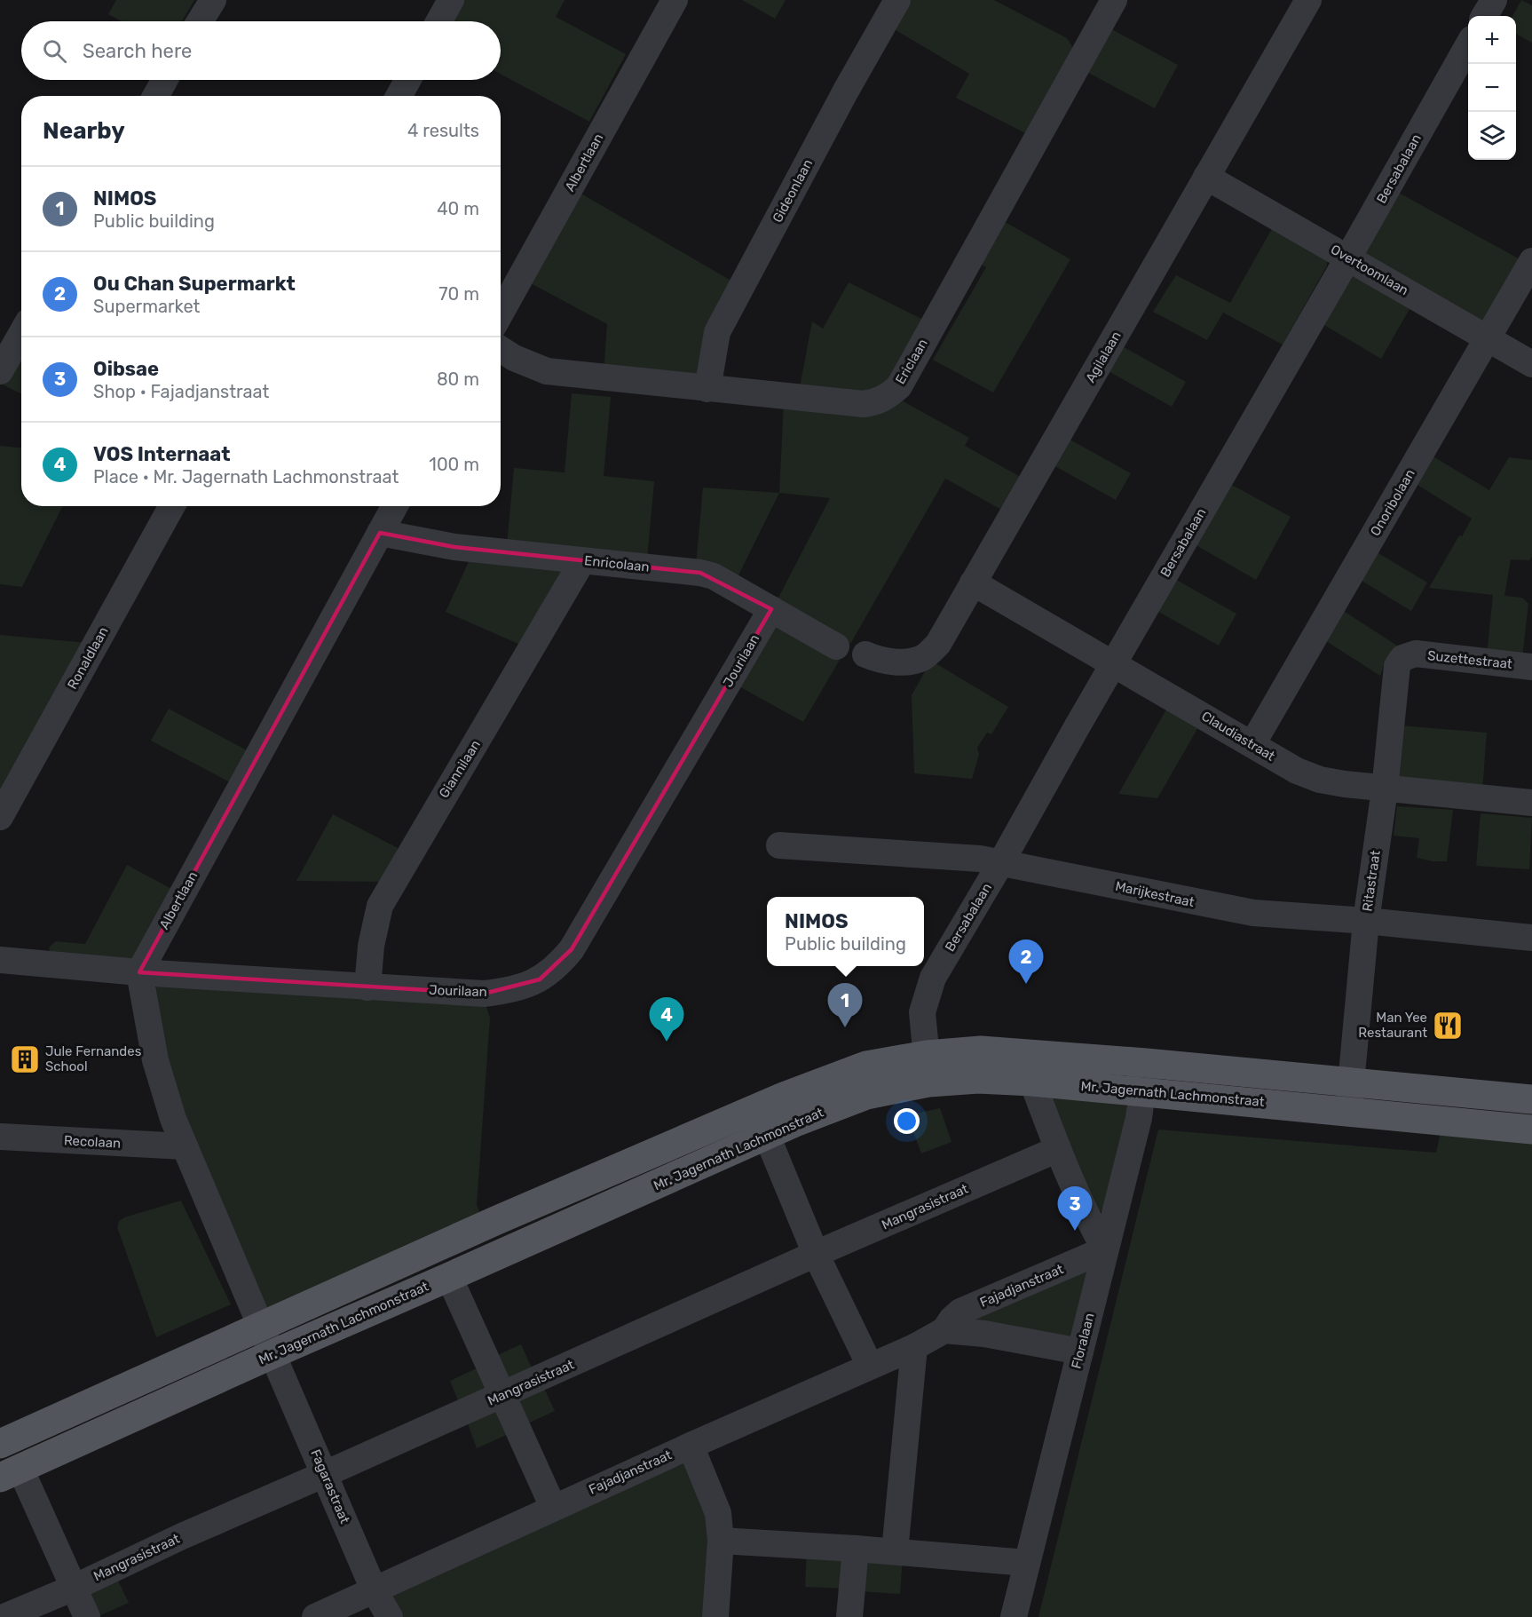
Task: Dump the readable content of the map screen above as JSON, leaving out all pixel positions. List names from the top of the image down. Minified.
{"streets":{"main road":["Mr. Jagernath Lachmonstraat"],"street":["Albertlaan","Bersabalaan","Gideonlaan","Overtoomlaan","Agilalaan","Ericlaan","Onoribolaan","Enricolaan","Ronaldlaan","Suzettestraat","Jourilaan","Claudiastraat","Giannilaan","Ritastraat","Marijkestraat","Recolaan","Mangrasistraat","Fajadjanstraat","Floralaan","Fagarastraat"]},"crossings":[["Albertlaan","Enricolaan"],["Albertlaan","Jourilaan"],["Bersabalaan","Overtoomlaan"],["Bersabalaan","Claudiastraat"],["Bersabalaan","Marijkestraat"],["Bersabalaan","Mr. Jagernath Lachmonstraat"],["Gideonlaan","Ericlaan"],["Overtoomlaan","Agilalaan"],["Overtoomlaan","Onoribolaan"],["Agilalaan","Claudiastraat"],["Onoribolaan","Claudiastraat"],["Enricolaan","Jourilaan"],["Enricolaan","Giannilaan"],["Suzettestraat","Ritastraat"],["Jourilaan","Giannilaan"],["Claudiastraat","Ritastraat"],["Ritastraat","Marijkestraat"],["Ritastraat","Mr. Jagernath Lachmonstraat"],["Mr. Jagernath Lachmonstraat","Floralaan"],["Mr. Jagernath Lachmonstraat","Fagarastraat"],["Mangrasistraat","Fagarastraat"],["Fajadjanstraat","Floralaan"],["Fajadjanstraat","Fagarastraat"]],"places":{"restaurant":["Man Yee Restaurant"],"building":["Jule Fernandes School"]},"page":{"map_buttons":["+","−"],"search":"Search here","heading":["Nearby","4 results"],"list":[{"mark":"1","name":"NIMOS","note":"Public building","value":"40 m"},{"mark":"2","name":"Ou Chan Supermarkt","note":"Supermarket","value":"70 m"},{"mark":"3","name":"Oibsae","note":"Shop · Fajadjanstraat","value":"80 m"},{"mark":"4","name":"VOS Internaat","note":"Place · Mr. Jagernath Lachmonstraat","value":"100 m"}],"popup":["NIMOS","Public building"],"pins":["2","1","4","3"]}}
